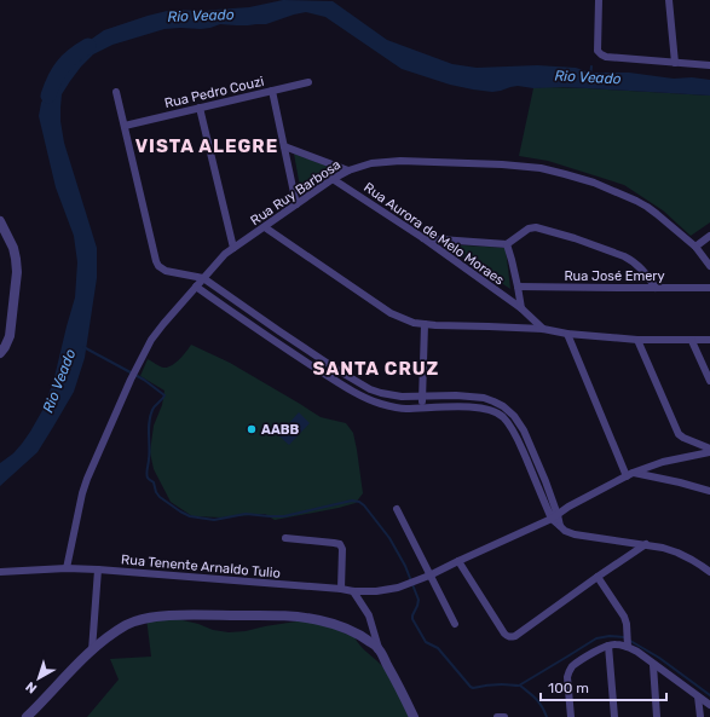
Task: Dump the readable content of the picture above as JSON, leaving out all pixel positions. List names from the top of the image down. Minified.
{"streets":{"street":["Rua Pedro Couzi","Rua Ruy Barbosa","Rua Aurora de Melo Moraes","Rua José Emery","Rua Tenente Arnaldo Tulio"]},"crossings":[["Rua Ruy Barbosa","Rua Aurora de Melo Moraes"],["Rua Ruy Barbosa","Rua Tenente Arnaldo Tulio"],["Rua Aurora de Melo Moraes","Rua José Emery"]],"districts":["VISTA ALEGRE","SANTA CRUZ"],"water":["Rio Veado"],"places":["AABB"],"scale_bar":"100 m","north":"bottom left"}
